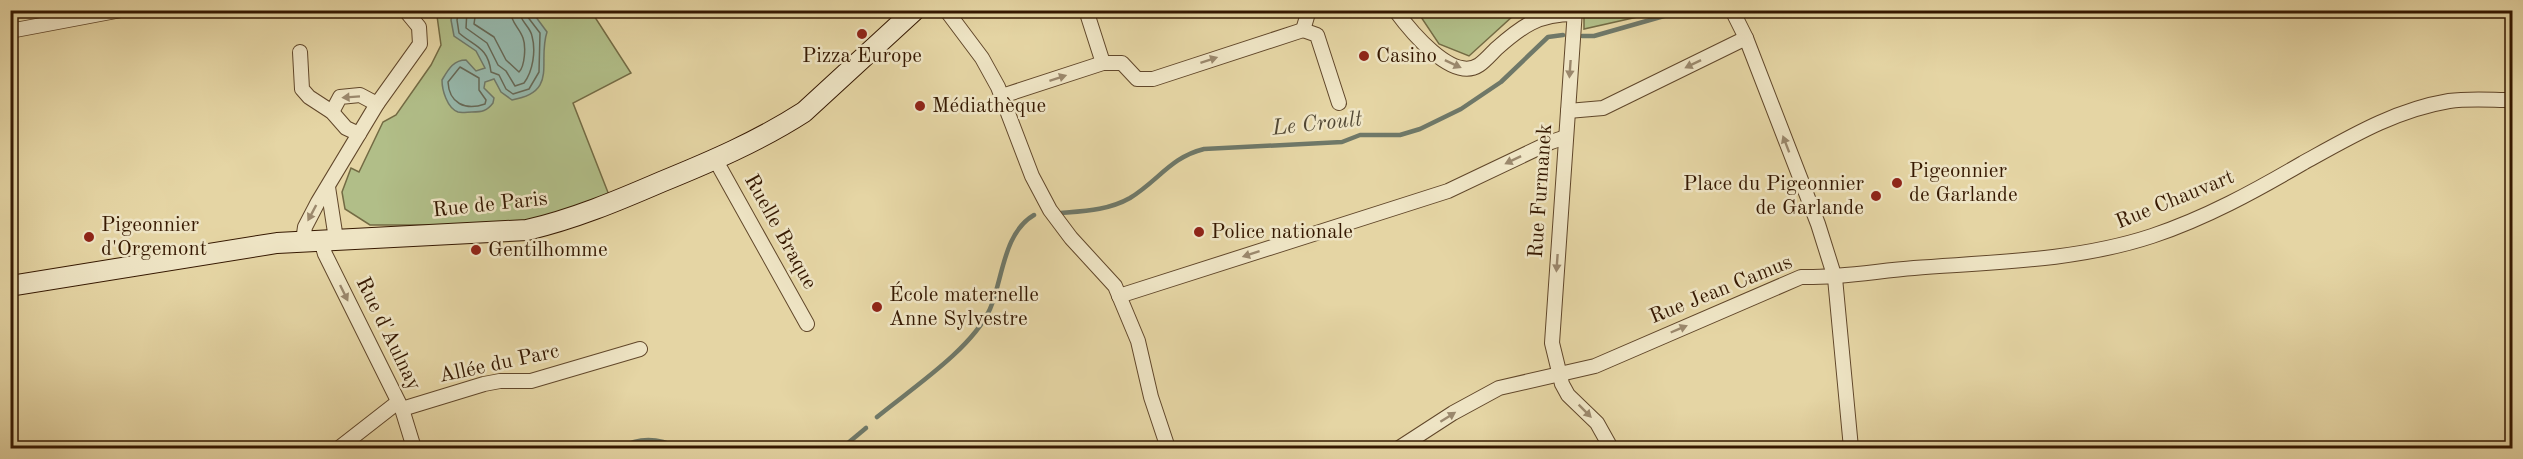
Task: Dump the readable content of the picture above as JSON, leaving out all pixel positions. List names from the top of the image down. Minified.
{"streets":{"street":["Rue Furmanek","Rue Chauvart","Rue de Paris","Ruelle Braque","Rue Jean Camus","Rue d'Aulnay","Allée du Parc"]},"crossings":[["Rue Furmanek","Rue Jean Camus"],["Rue Chauvart","Rue Jean Camus"],["Rue de Paris","Ruelle Braque"],["Rue de Paris","Rue d'Aulnay"],["Rue d'Aulnay","Allée du Parc"]],"one_way":["Rue Furmanek","Rue Jean Camus","Rue d'Aulnay"],"water":["Le Croult"],"places":["Pizza Europe","Casino","Médiathèque","Pigeonnier de Garlande","Place du Pigeonnier de Garlande","Police nationale","Pigeonnier d'Orgemont","Gentilhomme","École maternelle Anne Sylvestre"]}
